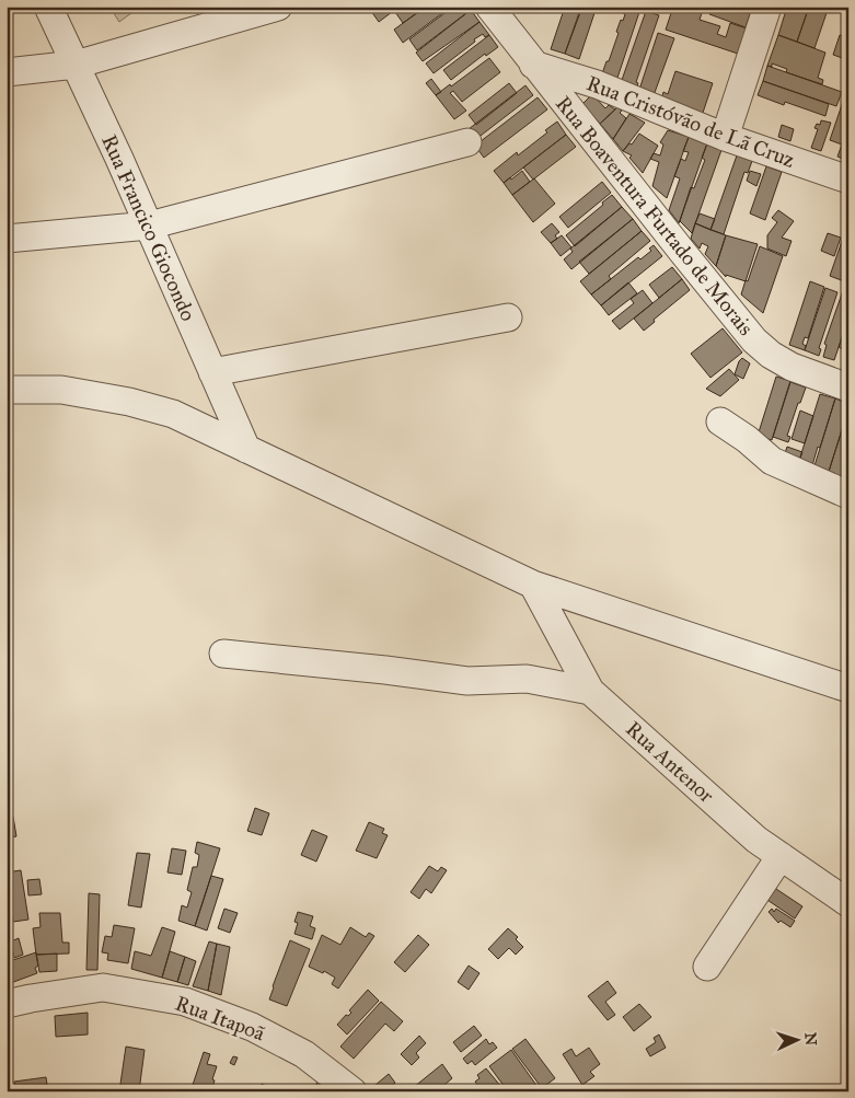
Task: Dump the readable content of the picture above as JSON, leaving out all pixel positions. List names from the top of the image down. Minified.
{"streets":{"street":["Rua Cristóvão de Lã Cruz","Rua Boaventura Furtado de Morais","Rua Francico Giocondo","Rua Antenor","Rua Itapoã"]},"crossings":[["Rua Cristóvão de Lã Cruz","Rua Boaventura Furtado de Morais"]],"north":"right"}
